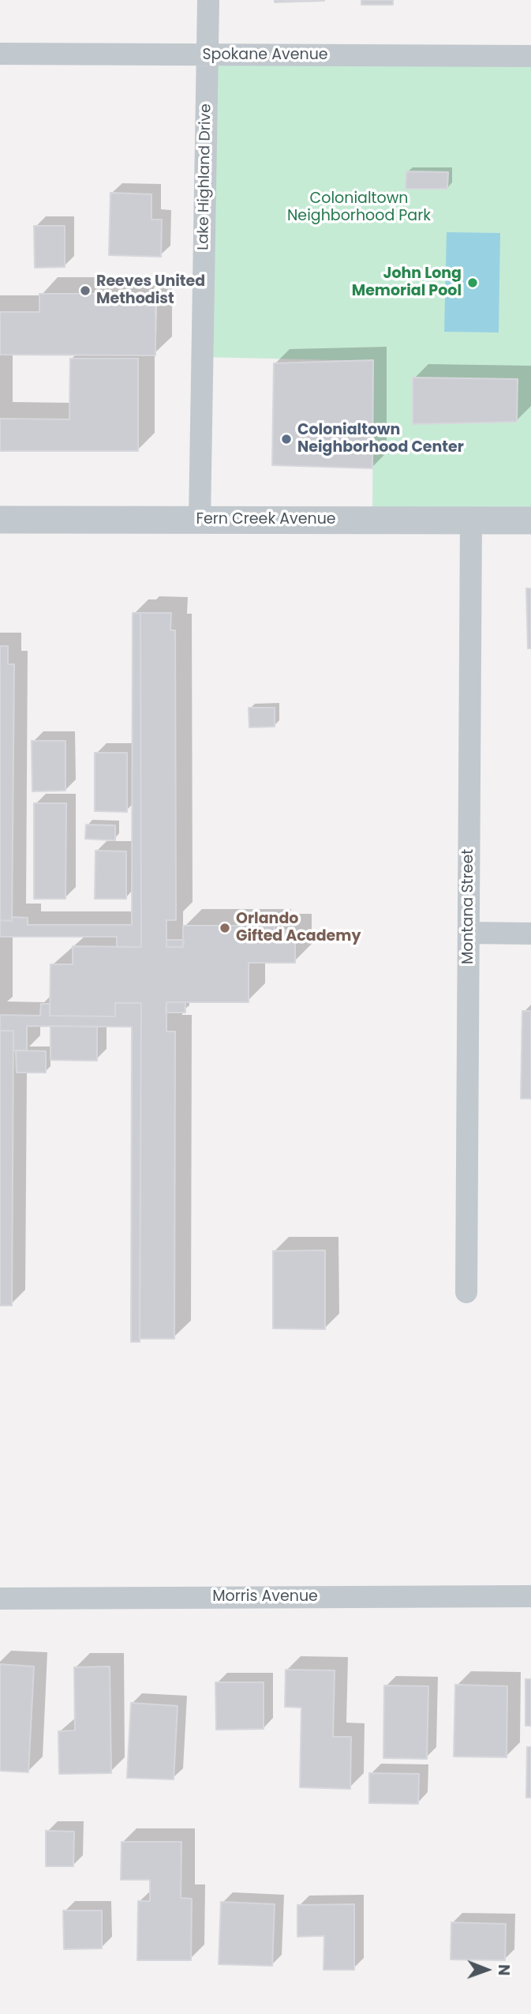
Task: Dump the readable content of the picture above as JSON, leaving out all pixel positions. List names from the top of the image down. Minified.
{"streets":{"street":["Spokane Avenue","Lake Highland Drive","Fern Creek Avenue","Montana Street","Morris Avenue"]},"crossings":[["Spokane Avenue","Lake Highland Drive"],["Lake Highland Drive","Fern Creek Avenue"],["Fern Creek Avenue","Montana Street"]],"parks":["Colonialtown Neighborhood Park"],"places":["John Long Memorial Pool","Reeves United Methodist","Colonialtown Neighborhood Center","Orlando Gifted Academy"],"north":"right"}
